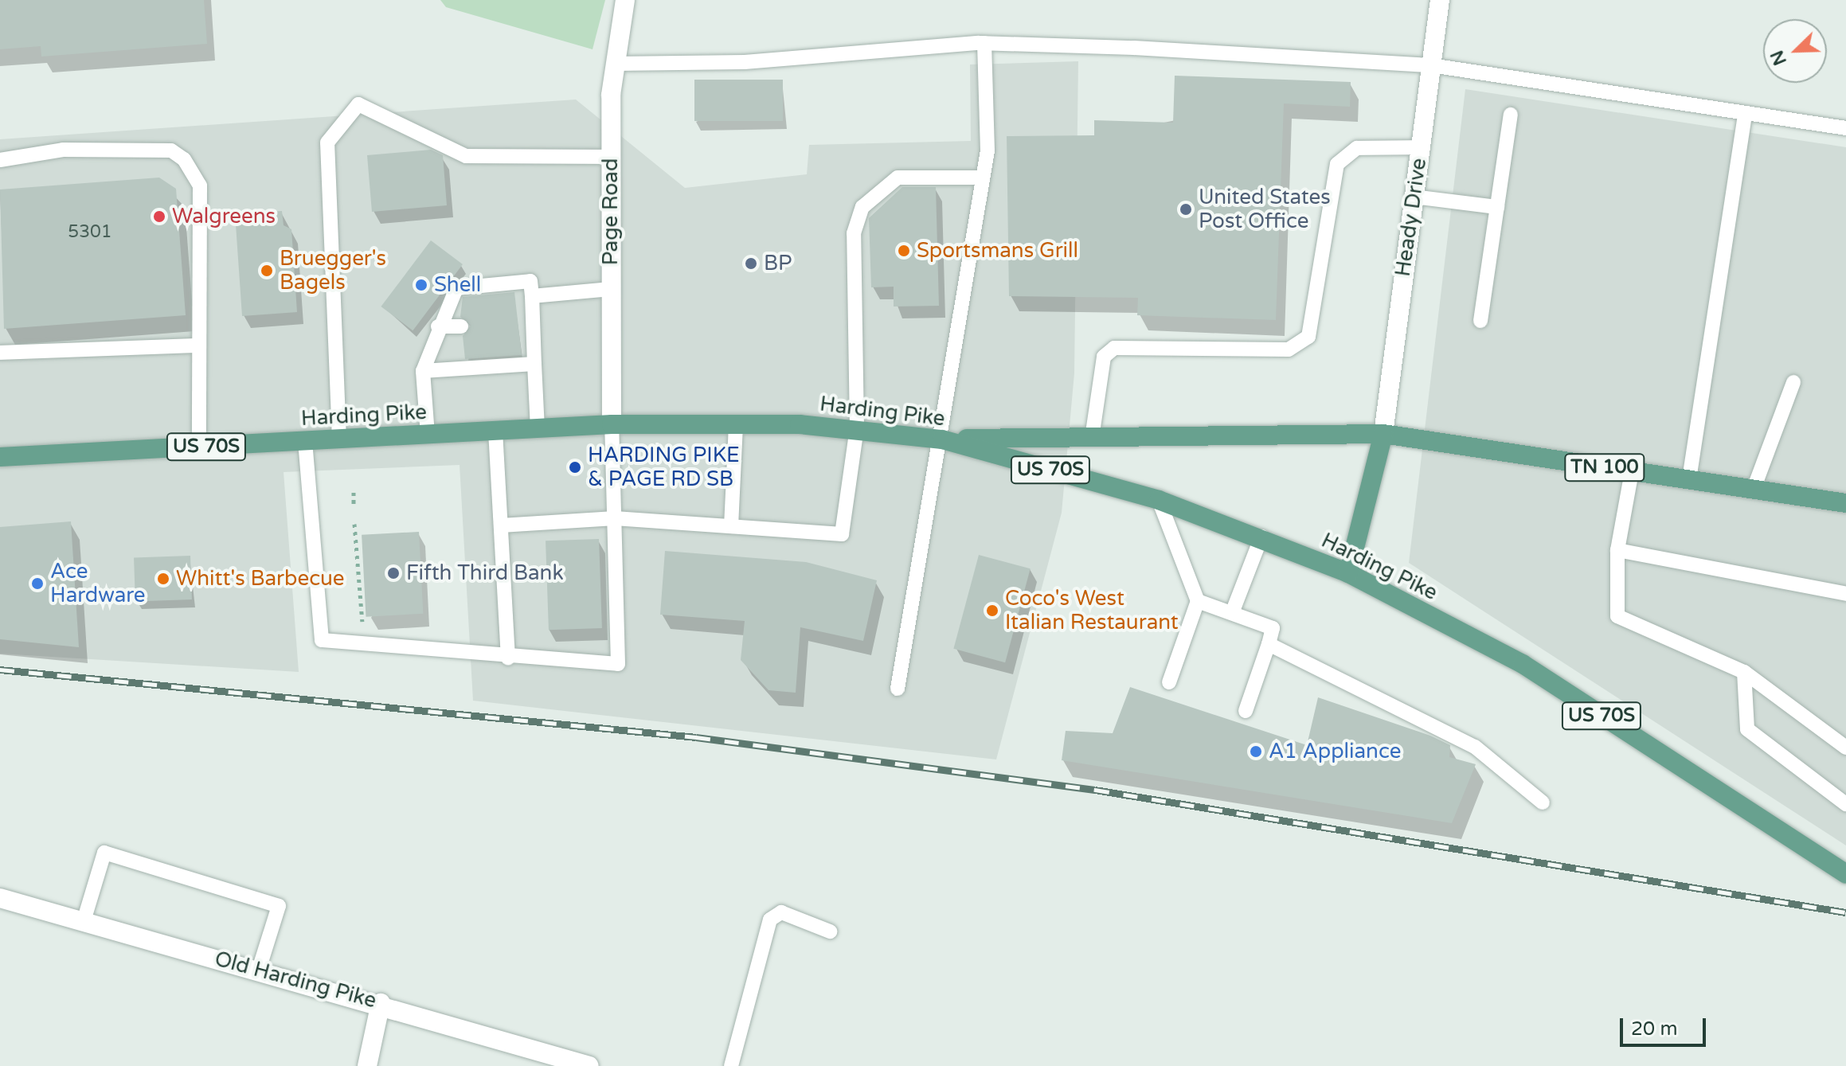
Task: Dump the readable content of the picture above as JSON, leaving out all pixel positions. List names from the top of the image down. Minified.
{"streets":{"main road":["Harding Pike","US 70S","TN 100"],"street":["Page Road","Heady Drive","Old Harding Pike"]},"crossings":[["Page Road","Harding Pike"],["Heady Drive","TN 100"],["Harding Pike","TN 100"]],"places":["United States Post Office","Walgreens","Sportsmans Grill","BP","Bruegger's Bagels","Shell","HARDING PIKE & PAGE RD SB","Fifth Third Bank","Whitt's Barbecue","Ace Hardware","Coco's West Italian Restaurant","A1 Appliance"],"house_numbers":["5301"],"scale_bar":"20 m","north":"bottom left"}
